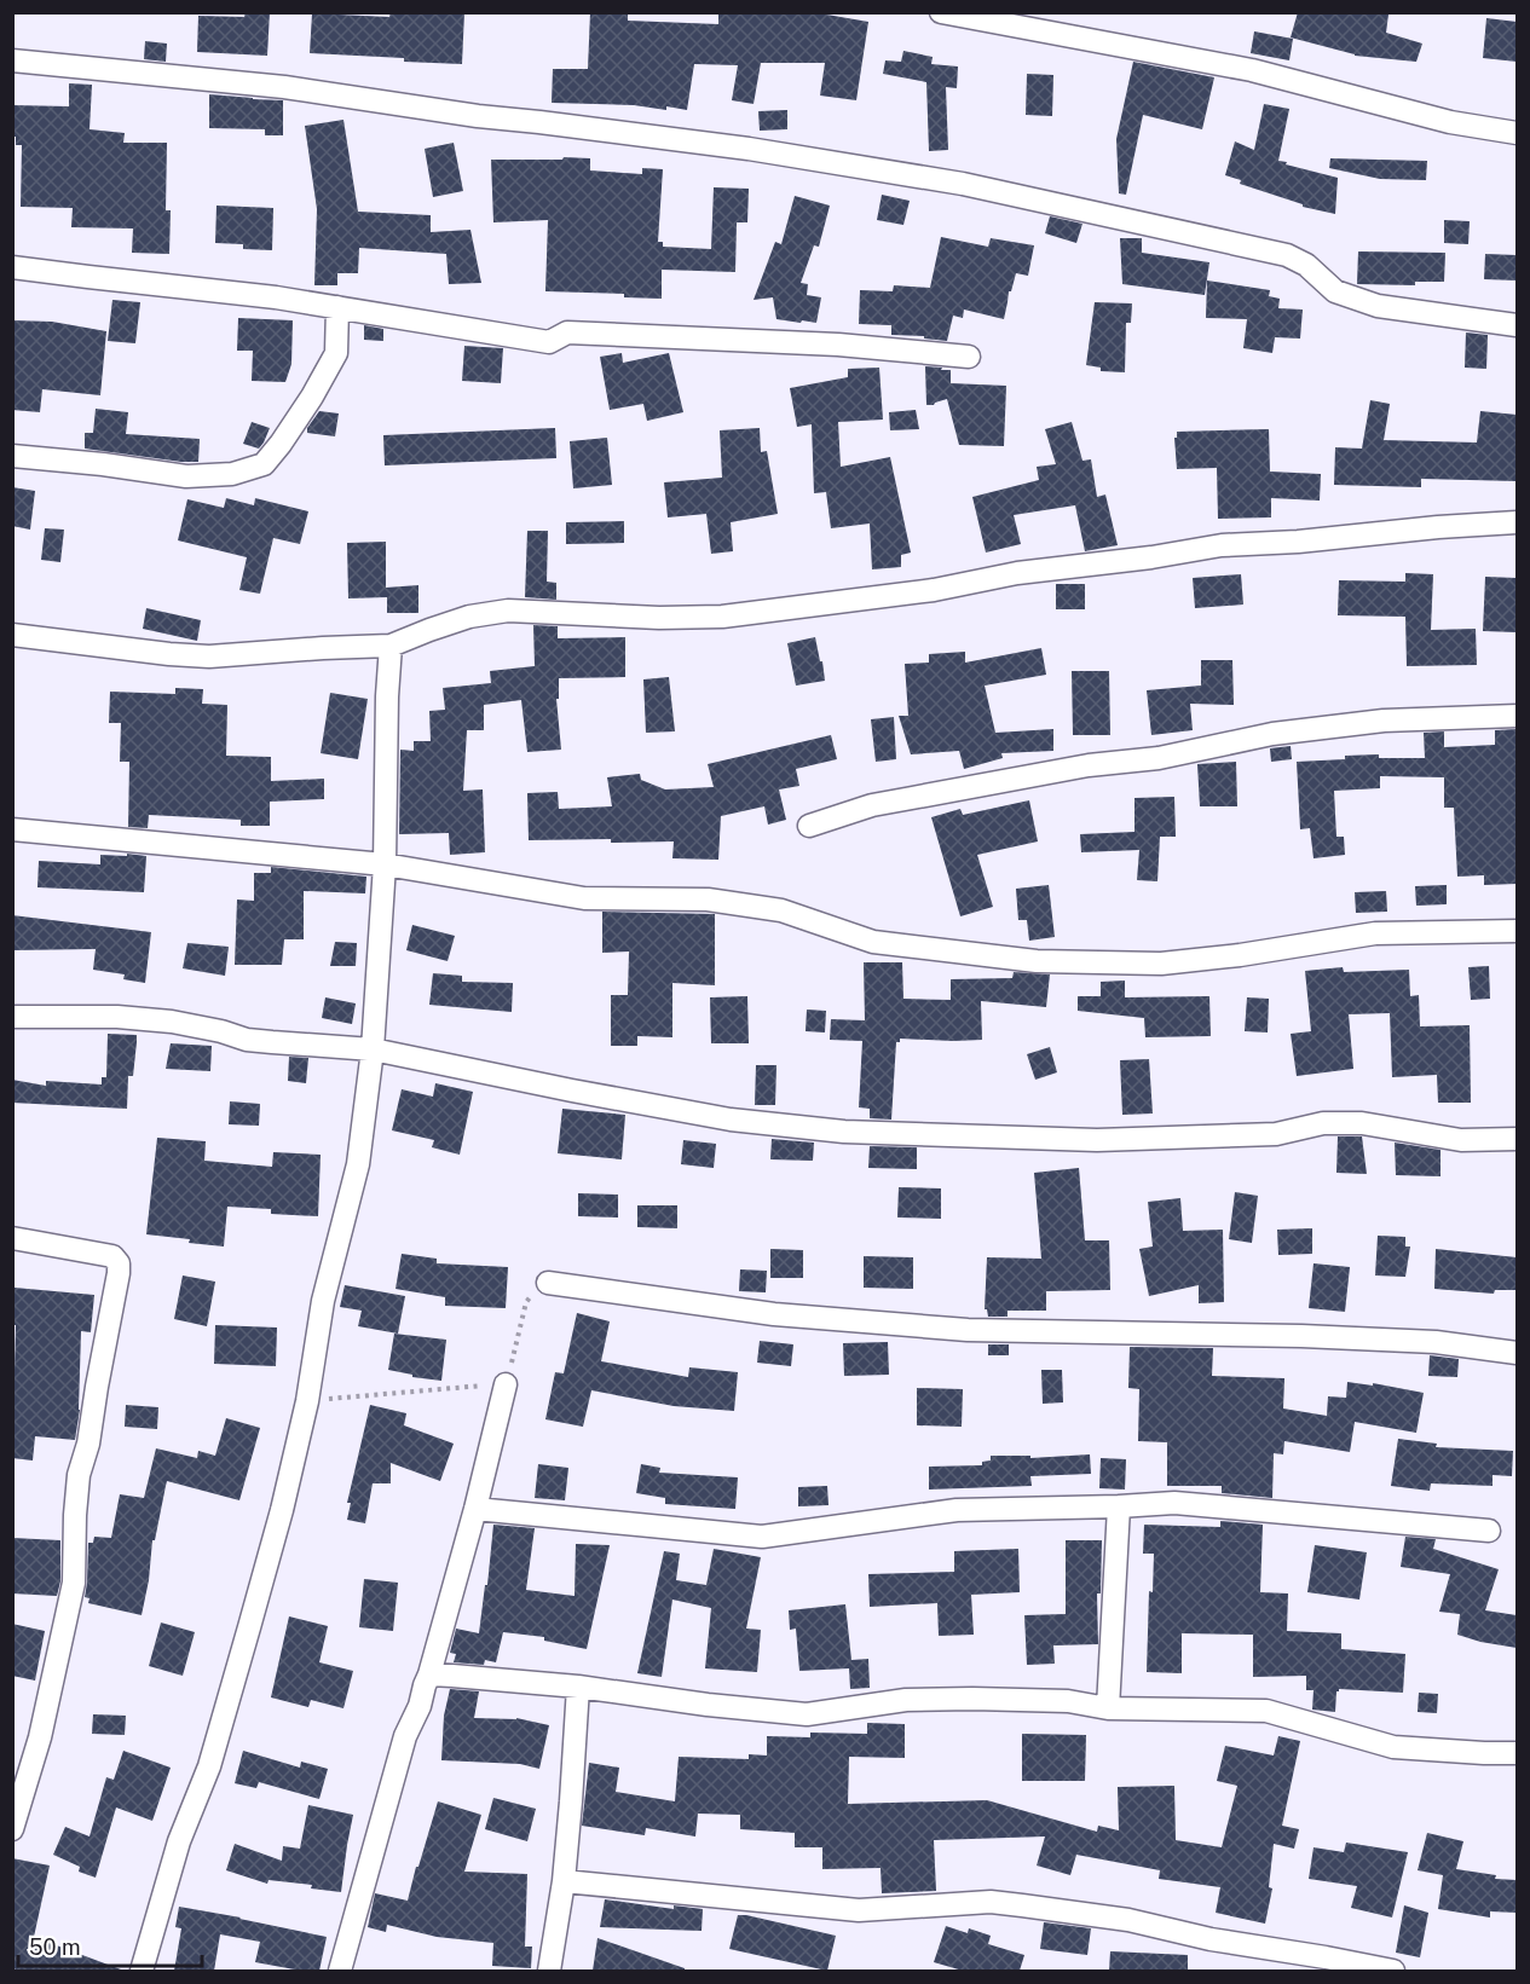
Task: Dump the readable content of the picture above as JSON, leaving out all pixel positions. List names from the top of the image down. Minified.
{"scale_bar":"50 m"}
